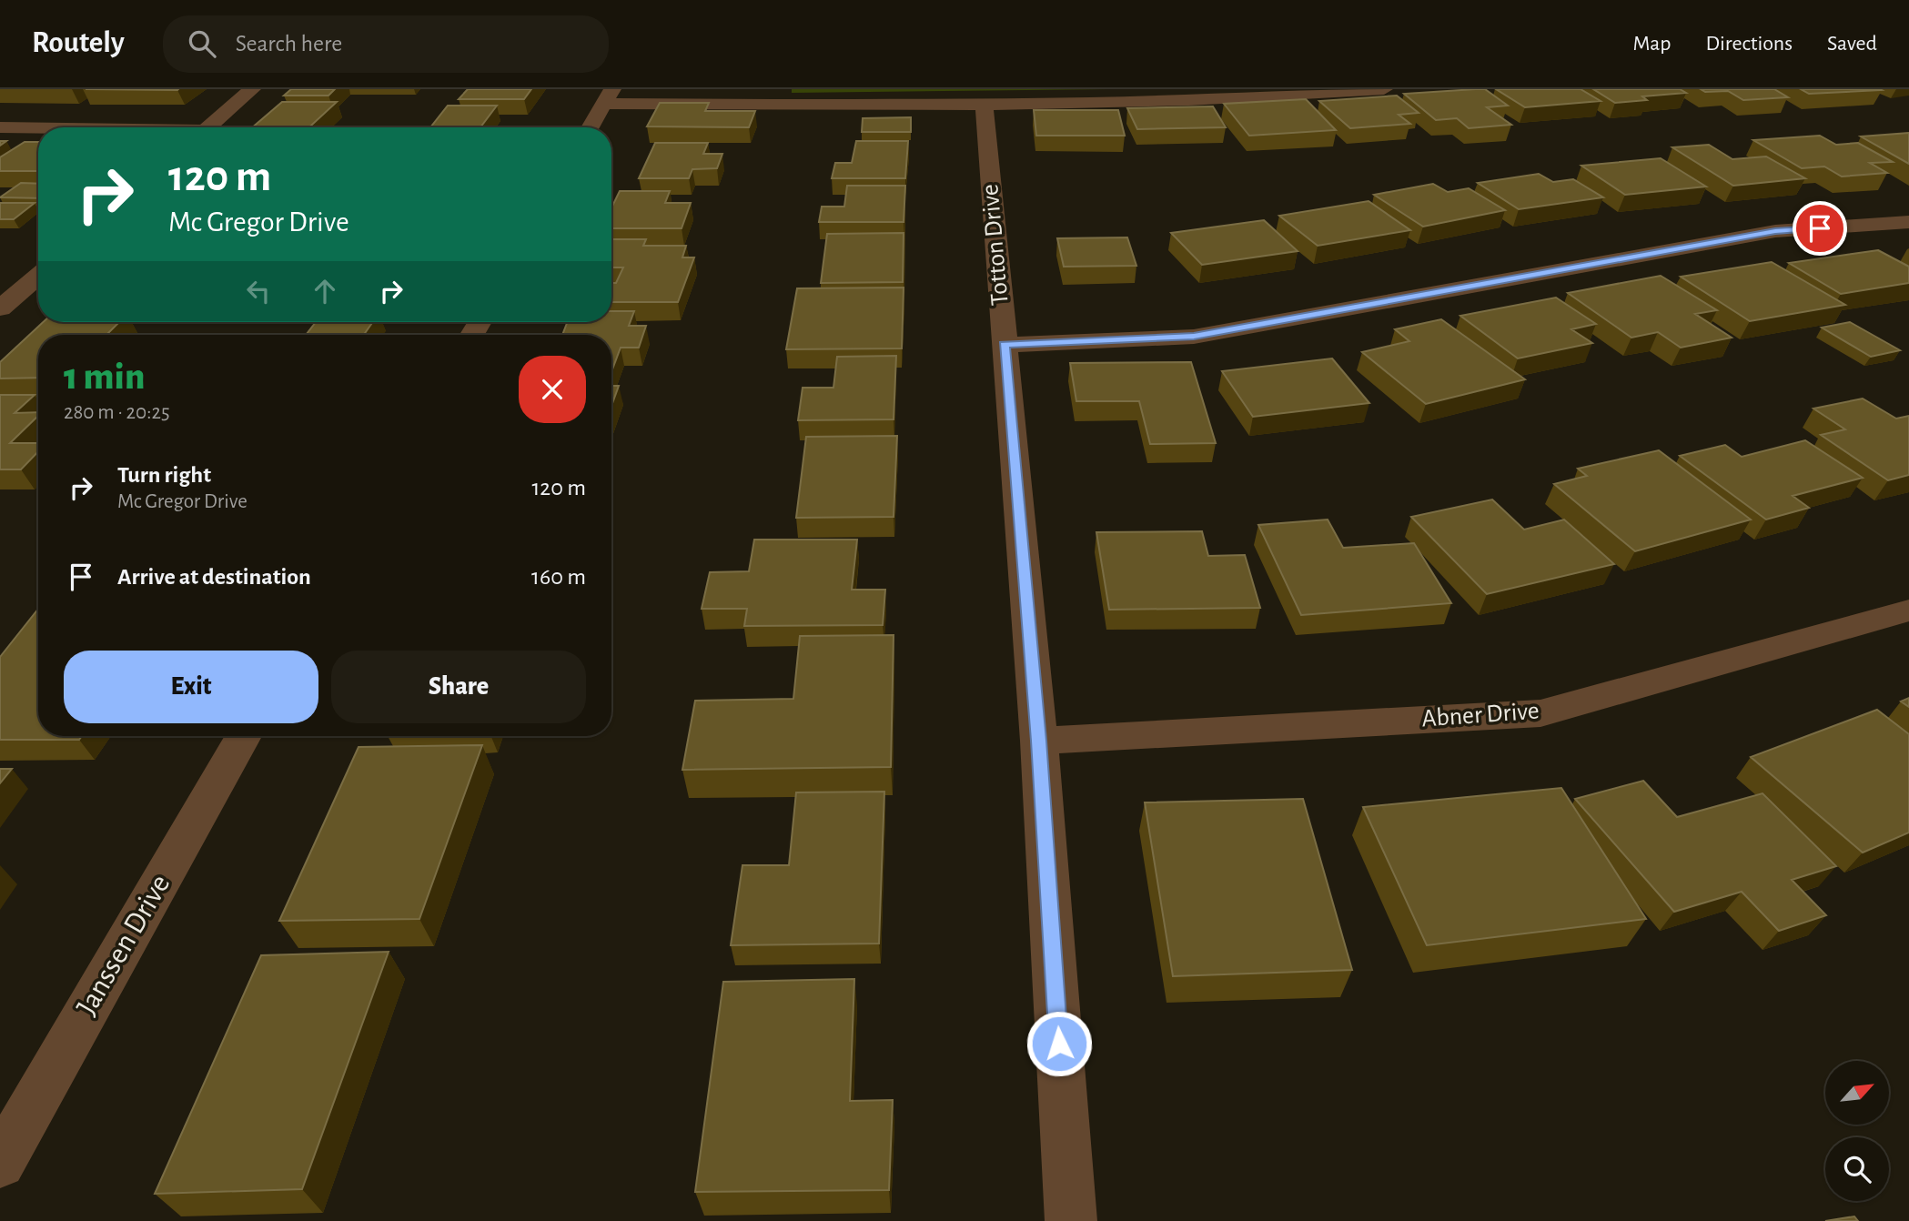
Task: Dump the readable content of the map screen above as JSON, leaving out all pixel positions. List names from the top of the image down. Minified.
{"streets":{"street":["Totton Drive","Abner Drive","Janssen Drive"]},"crossings":[["Totton Drive","Abner Drive"]],"north":"top right","page":{"header":"Routely","search":"Search here","nav":["Map","Directions","Saved"],"turn":["120 m","Mc Gregor Drive"],"heading":["1 min","280 m · 20:25"],"list":[{"name":"Turn right","note":"Mc Gregor Drive","value":"120 m"},{"name":"Arrive at destination","value":"160 m"}],"buttons":["Exit","Share"]}}
